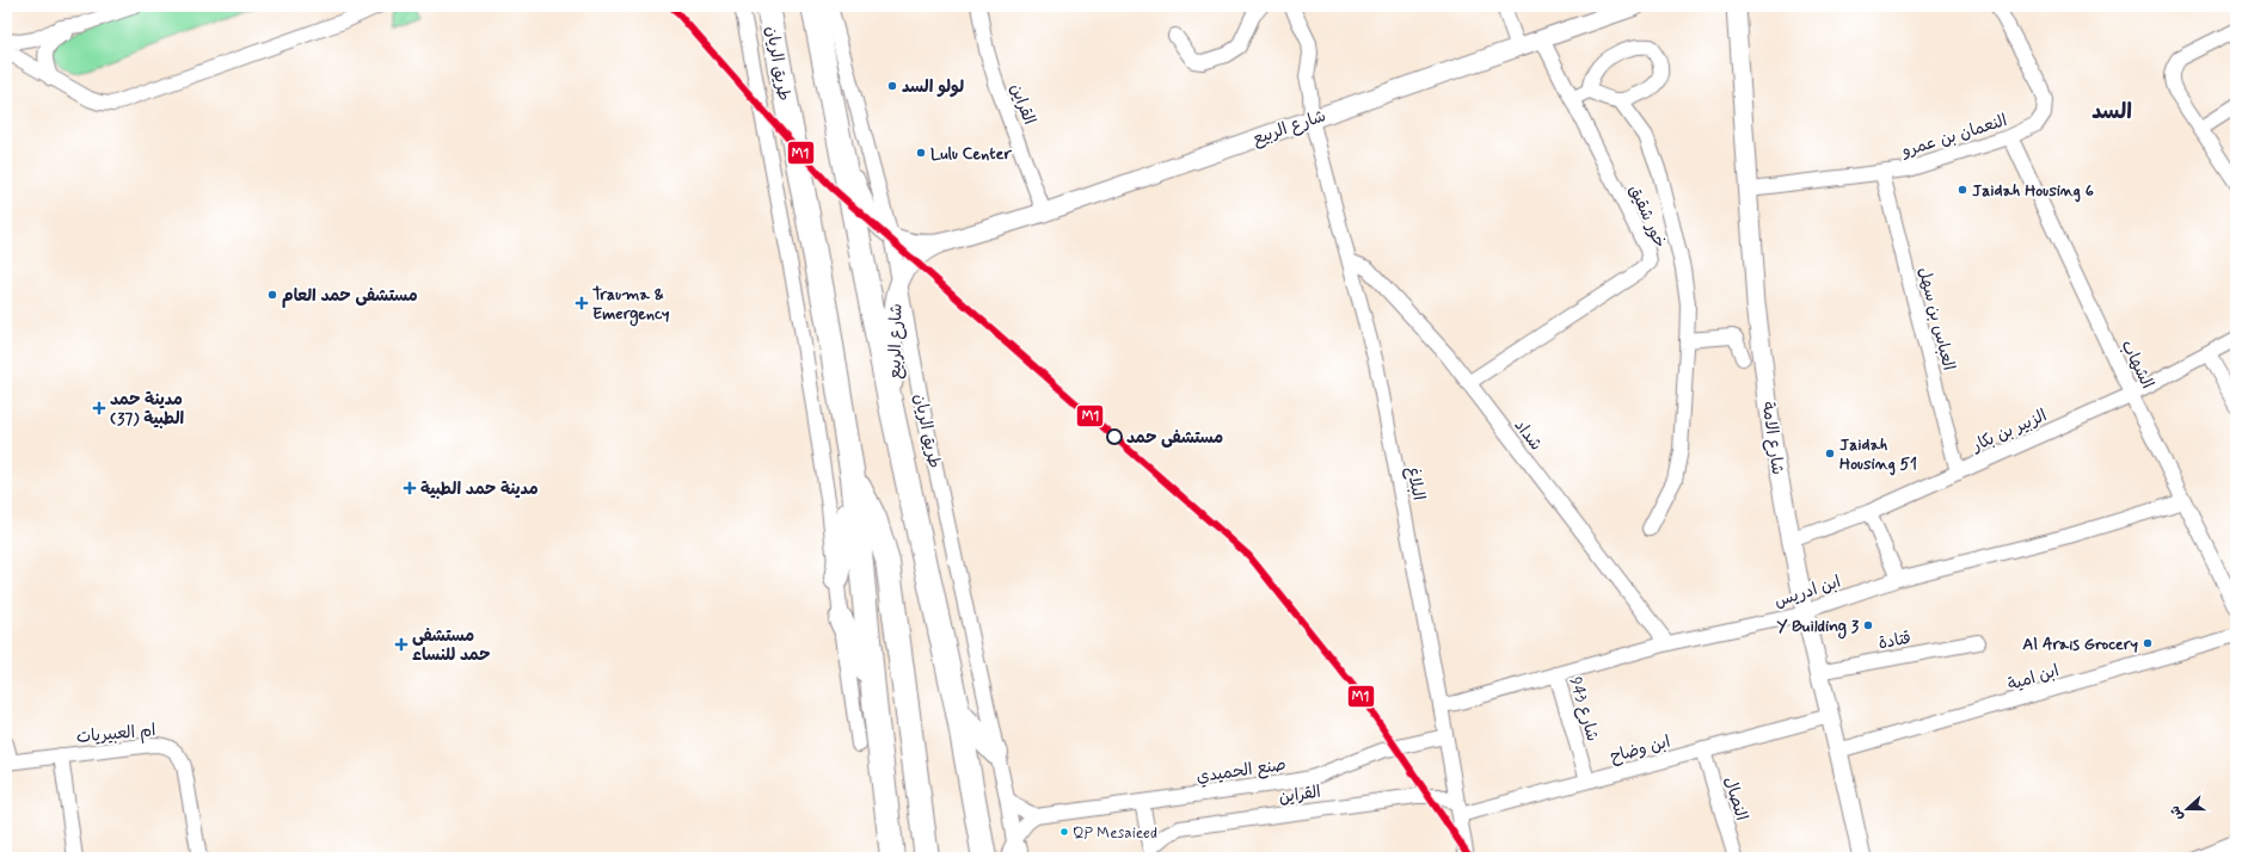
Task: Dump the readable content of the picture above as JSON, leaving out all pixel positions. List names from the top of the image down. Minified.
{"streets":{"highway":["طريق الريان"],"street":["القراين","شارع الربيع","النعمان بن عمرو","خور شقيق","العباس بن سهل","الشهاب","الزبير بن بكار","شداد","شارع الامة","البلاغ","ابن ادريس","قتادة","ابن امية","شارع 943","ام العبيريات","ابن وضاح","صنع الحميدي","النصال"]},"crossings":[["طريق الريان","شارع الربيع"],["القراين","شارع الربيع"],["القراين","البلاغ"],["القراين","ابن وضاح"],["القراين","صنع الحميدي"],["شارع الربيع","خور شقيق"],["شارع الربيع","البلاغ"],["النعمان بن عمرو","العباس بن سهل"],["النعمان بن عمرو","الشهاب"],["النعمان بن عمرو","شارع الامة"],["خور شقيق","شداد"],["العباس بن سهل","الزبير بن بكار"],["الشهاب","الزبير بن بكار"],["الشهاب","ابن ادريس"],["الزبير بن بكار","شارع الامة"],["شداد","البلاغ"],["شداد","ابن ادريس"],["شارع الامة","ابن ادريس"],["شارع الامة","قتادة"],["شارع الامة","ابن امية"],["شارع الامة","ابن وضاح"],["البلاغ","ابن ادريس"],["البلاغ","ابن وضاح"],["البلاغ","صنع الحميدي"],["ابن ادريس","شارع 943"],["شارع 943","ابن وضاح"],["ابن وضاح","النصال"]],"districts":["السد"],"places":{"other":["لولو السد","Lulu Center","Jaidah Housing 6","مستشفى حمد العام","مستشفى حمد","Jaidah Housing 51","Y Building 3","Al Arais Grocery","QP Mesaieed"],"health":["Trauma & Emergency","مدينة حمد الطبية (37)","مدينة حمد الطبية","مستشفى حمد للنساء"]},"lines":["transit line M1"],"north":"left"}
